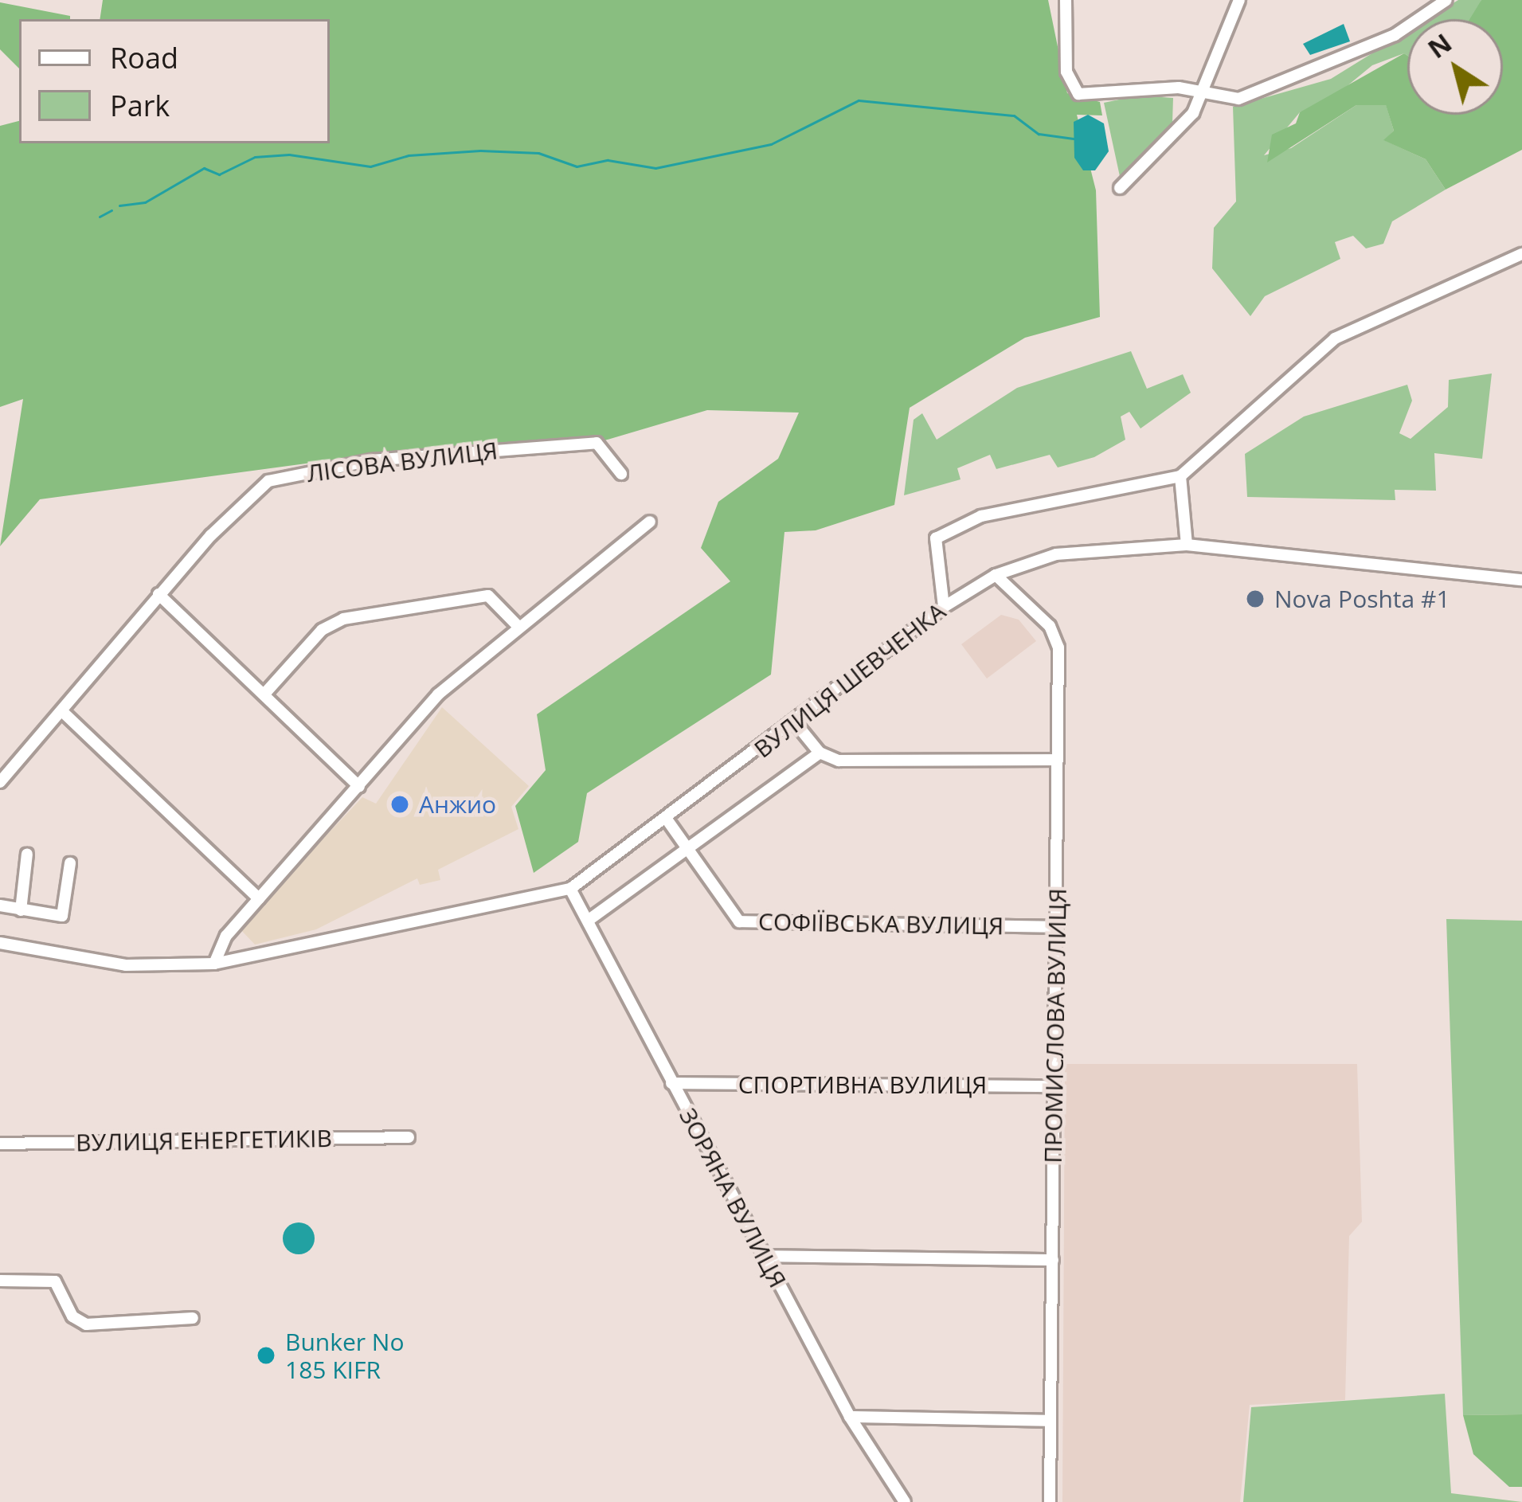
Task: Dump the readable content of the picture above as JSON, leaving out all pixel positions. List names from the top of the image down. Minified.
{"streets":{"street":["ЛІСОВА ВУЛИЦЯ","ВУЛИЦЯ ШЕВЧЕНКА","СОФІЇВСЬКА ВУЛИЦЯ","ПРОМИСЛОВА ВУЛИЦЯ","СПОРТИВНА ВУЛИЦЯ","ВУЛИЦЯ ЕНЕРГЕТИКІВ","ЗОРЯНА ВУЛИЦЯ"]},"crossings":[["ВУЛИЦЯ ШЕВЧЕНКА","ПРОМИСЛОВА ВУЛИЦЯ"],["ВУЛИЦЯ ШЕВЧЕНКА","ЗОРЯНА ВУЛИЦЯ"],["СОФІЇВСЬКА ВУЛИЦЯ","ПРОМИСЛОВА ВУЛИЦЯ"],["ПРОМИСЛОВА ВУЛИЦЯ","СПОРТИВНА ВУЛИЦЯ"],["СПОРТИВНА ВУЛИЦЯ","ЗОРЯНА ВУЛИЦЯ"]],"places":["Nova Poshta #1","Анжио","Bunker No 185 KIFR"],"legend":["Road","Park"],"north":"top left"}
